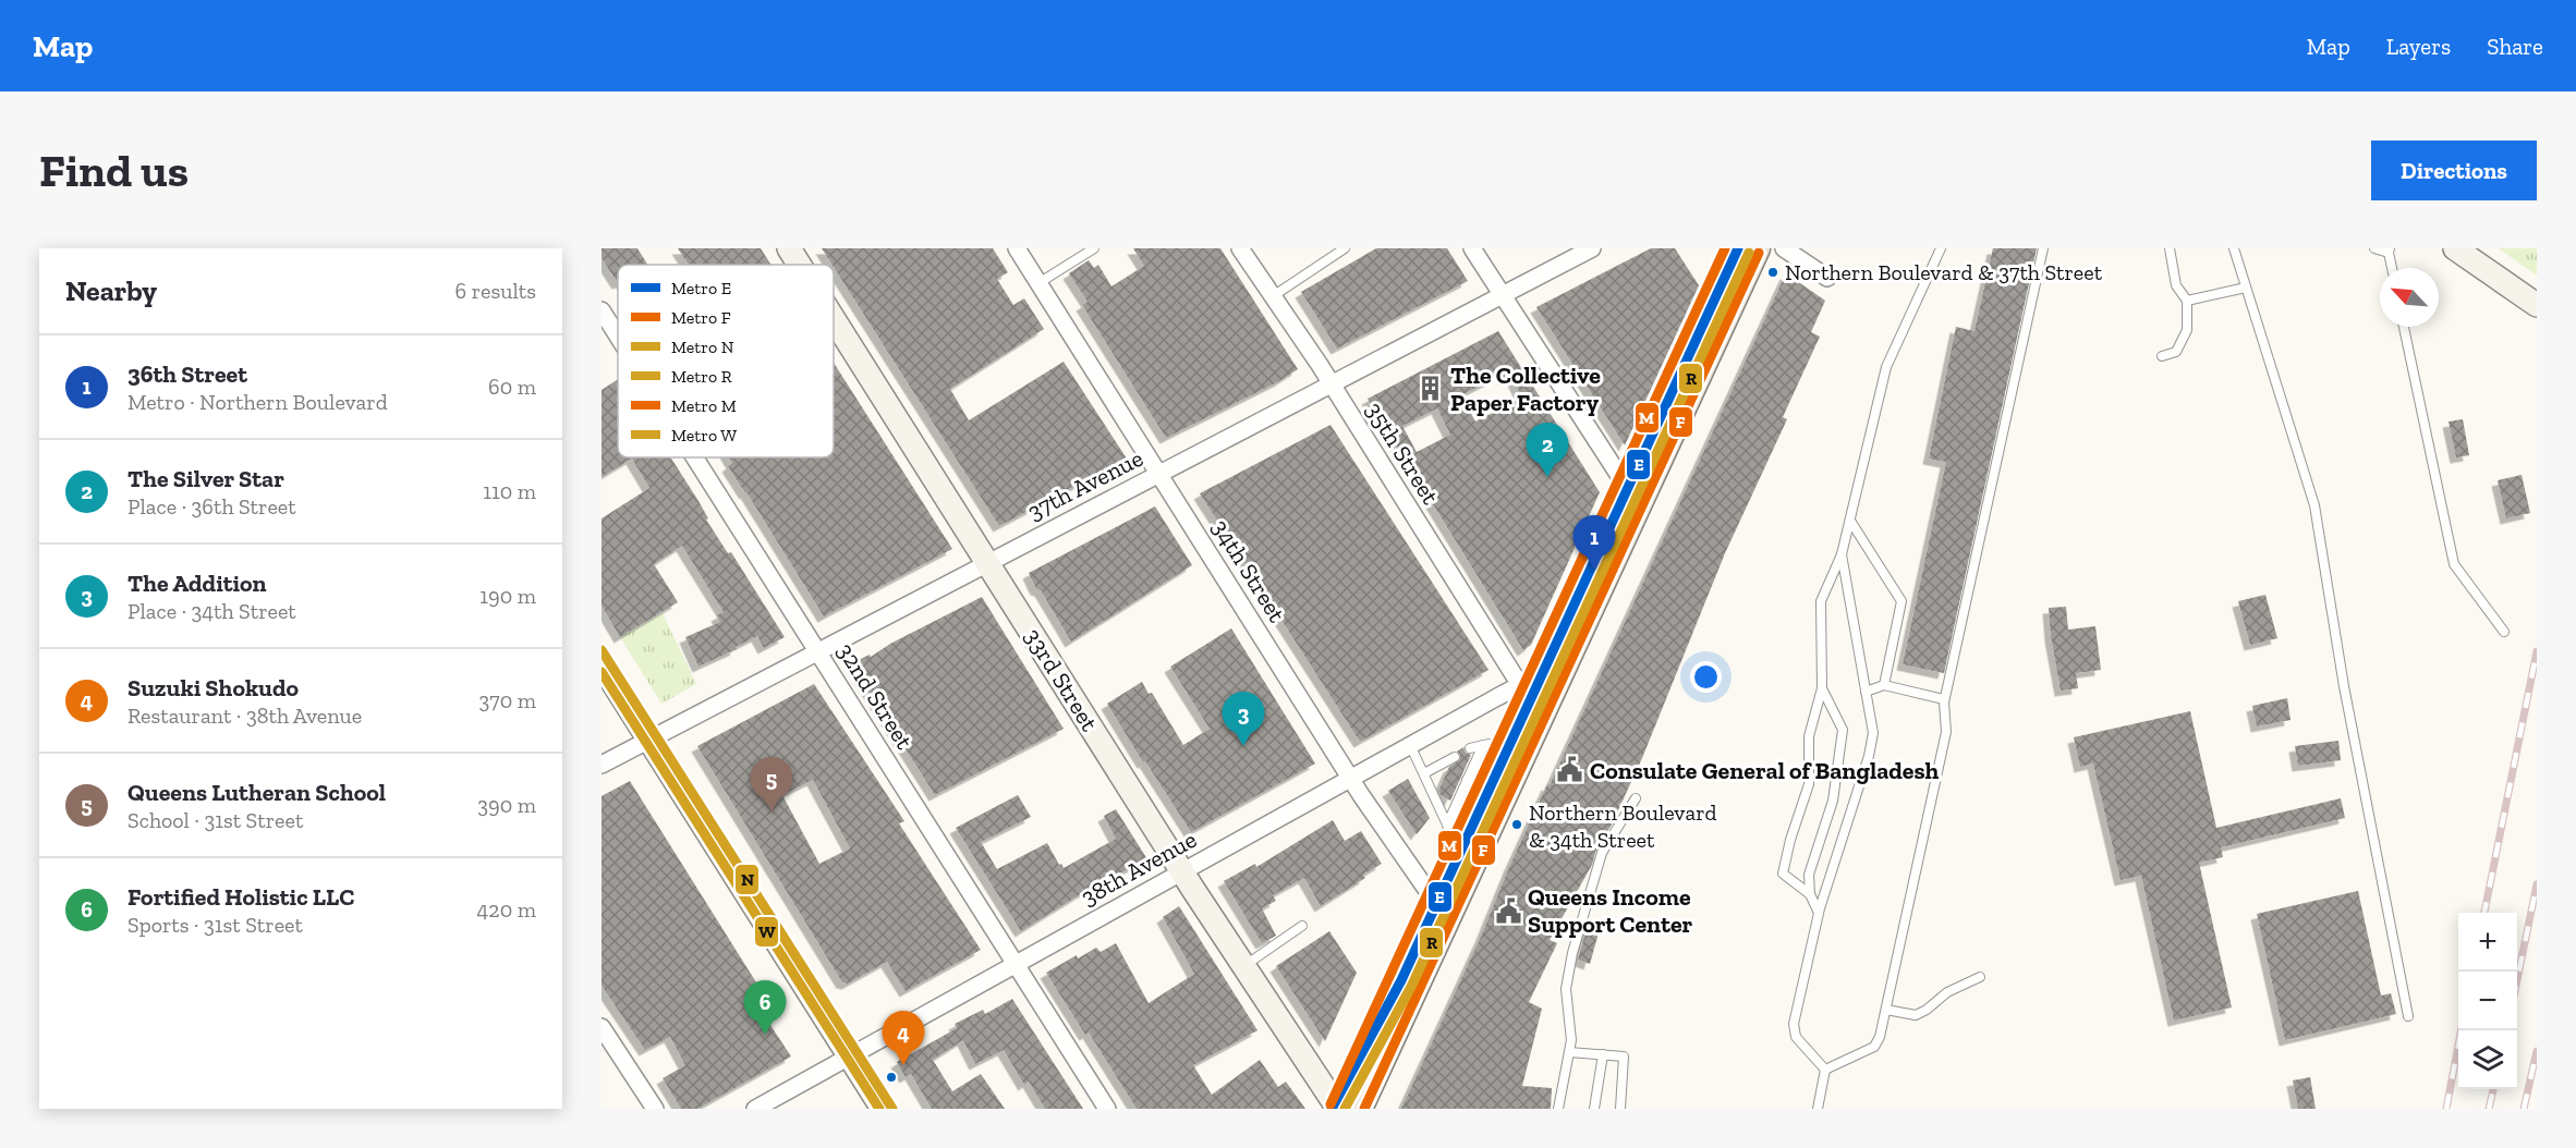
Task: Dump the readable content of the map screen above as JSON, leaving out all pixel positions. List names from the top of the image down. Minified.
{"streets":{"main road":["33rd Street"],"street":["35th Street","37th Avenue","34th Street","32nd Street","38th Avenue"]},"crossings":[["35th Street","37th Avenue"],["35th Street","38th Avenue"],["37th Avenue","34th Street"],["37th Avenue","33rd Street"],["37th Avenue","32nd Street"],["34th Street","38th Avenue"],["33rd Street","38th Avenue"],["32nd Street","38th Avenue"]],"places":{"other":["Northern Boulevard & 37th Street","Northern Boulevard & 34th Street"],"building":["The Collective Paper Factory"],"public building":["Consulate General of Bangladesh","Queens Income Support Center"]},"lines":["metro line E","metro line M","metro line F","metro line R","metro line N","metro line W"],"legend":["Metro E","Metro F","Metro N","Metro R","Metro M","Metro W"],"north":"top left","page":{"header":"Map","nav":["Map","Layers","Share"],"buttons":"Directions","title":"Find us","heading":["Nearby","6 results"],"list":[{"mark":"1","name":"36th Street","note":"Metro · Northern Boulevard","value":"60 m"},{"mark":"2","name":"The Silver Star","note":"Place · 36th Street","value":"110 m"},{"mark":"3","name":"The Addition","note":"Place · 34th Street","value":"190 m"},{"mark":"4","name":"Suzuki Shokudo","note":"Restaurant · 38th Avenue","value":"370 m"},{"mark":"5","name":"Queens Lutheran School","note":"School · 31st Street","value":"390 m"},{"mark":"6","name":"Fortified Holistic LLC","note":"Sports · 31st Street","value":"420 m"}],"pins":["2","1","3","5","6","4"],"map_buttons":["+","−"]}}
